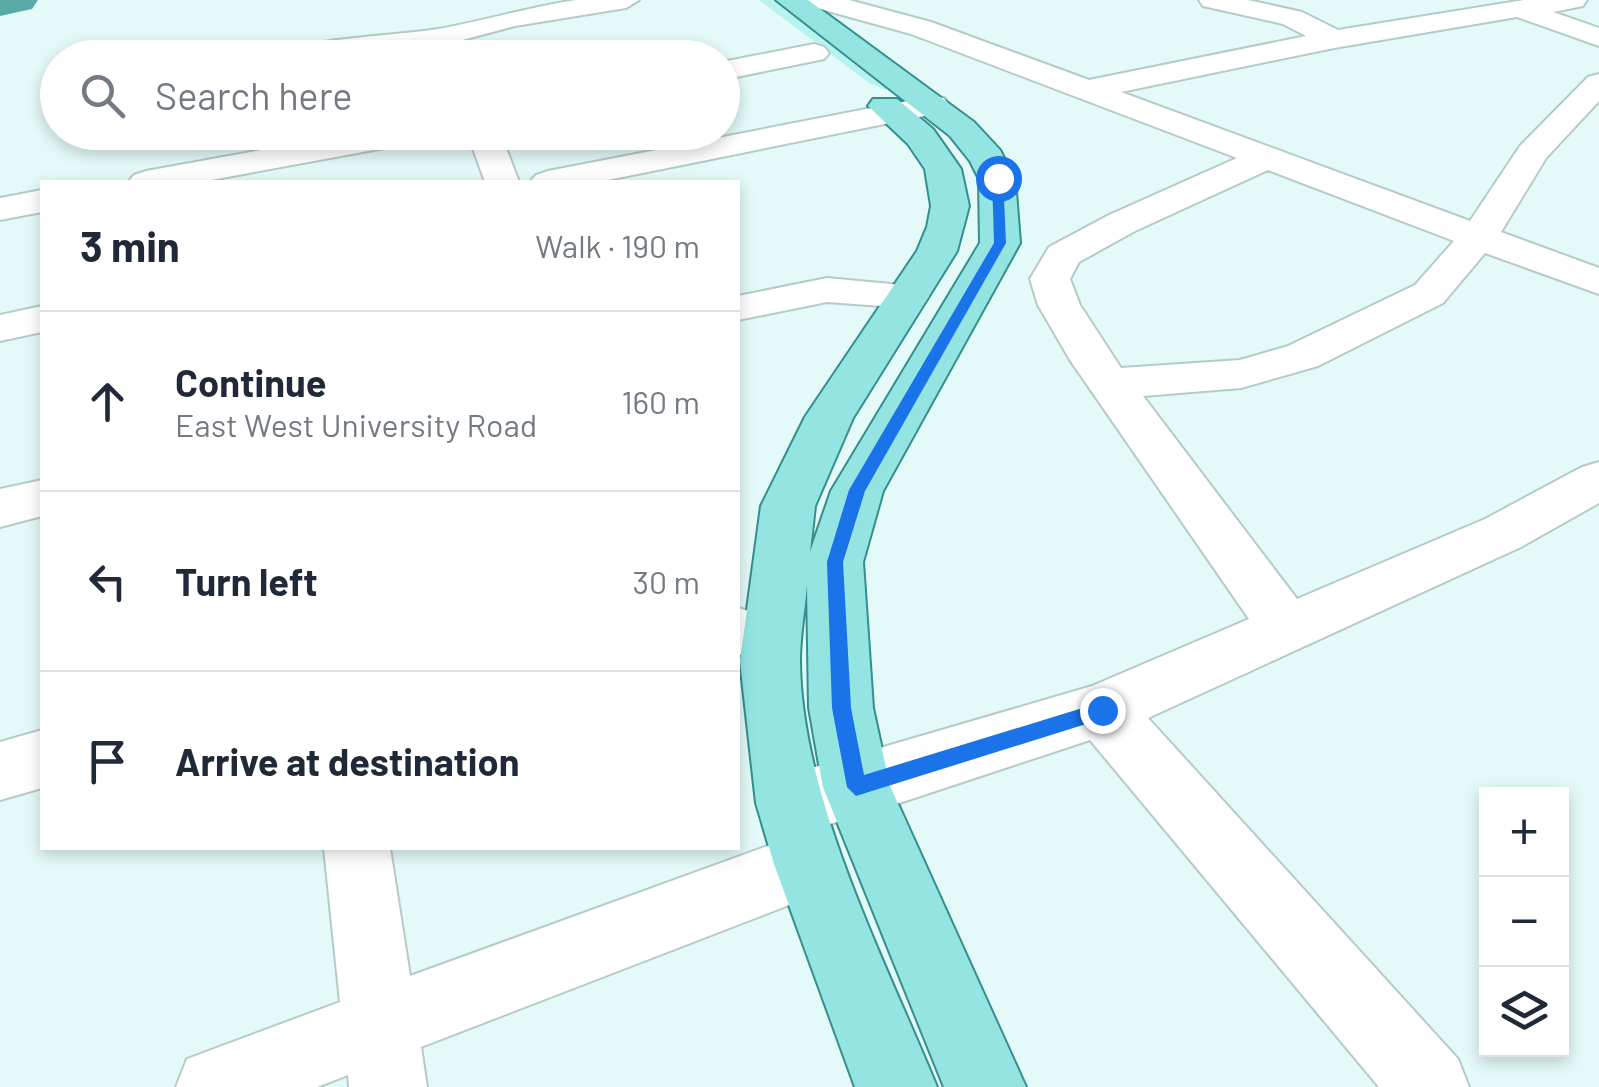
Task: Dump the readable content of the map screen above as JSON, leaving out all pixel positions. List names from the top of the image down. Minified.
{"page":{"search":"Search here","heading":["3 min","Walk · 190 m"],"list":[["Continue","East West University Road","160 m"],["Turn left","30 m"],"Arrive at destination"],"map_buttons":["+","−"]}}
